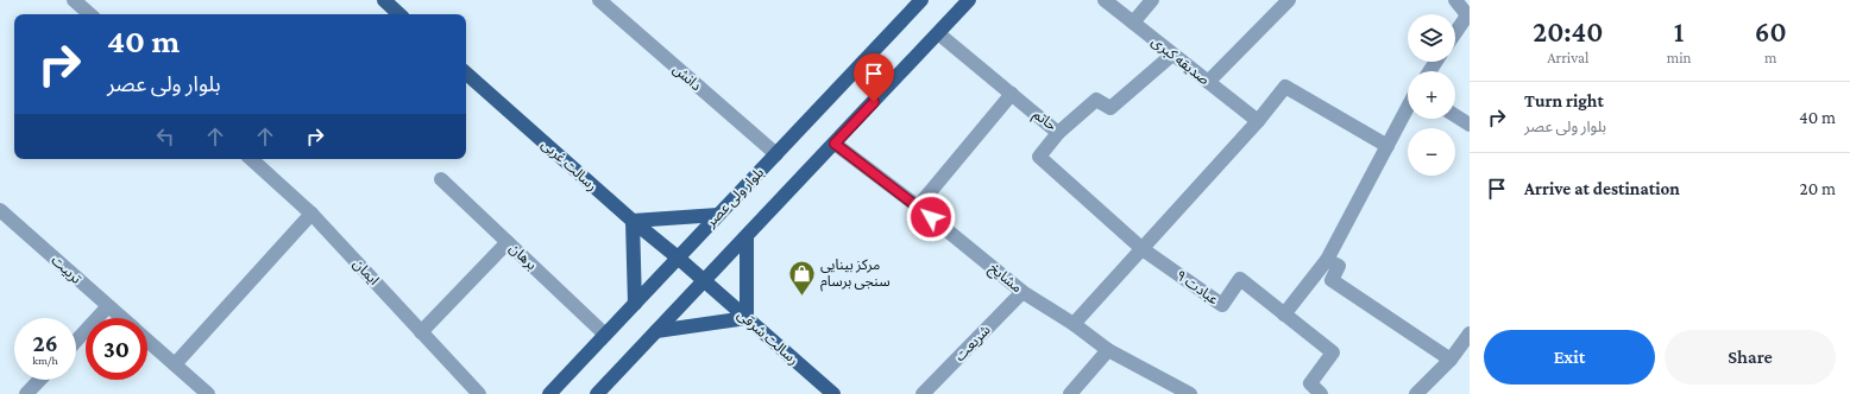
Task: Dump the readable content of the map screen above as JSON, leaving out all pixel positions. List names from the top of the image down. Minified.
{"streets":{"main road":["رسالت غربی","بلوار ولی عصر","رسالت شرقی"],"street":["صدیقه کبری","دانش","حاتم","برهان","تربیت","ایمان","مشایخ","عبادت ۹","شریعت"]},"crossings":[["صدیقه کبری","حاتم"],["دانش","بلوار ولی عصر"],["حاتم","عبادت ۹"],["رسالت غربی","بلوار ولی عصر"],["رسالت غربی","رسالت شرقی"],["بلوار ولی عصر","برهان"],["بلوار ولی عصر","رسالت شرقی"],["مشایخ","شریعت"]],"places":{"shop":["مرکز بینایی سنجی برسام"]},"page":{"eta":["20:40","Arrival","1","min","60","m"],"map_buttons":["+","−"],"turn":["40 m","بلوار ولی عصر"],"list":[{"name":"Turn right","note":"بلوار ولی عصر","value":"40 m"},{"name":"Arrive at destination","value":"20 m"}],"speed":"26 km/h","limit":"30","buttons":["Exit","Share"]}}
